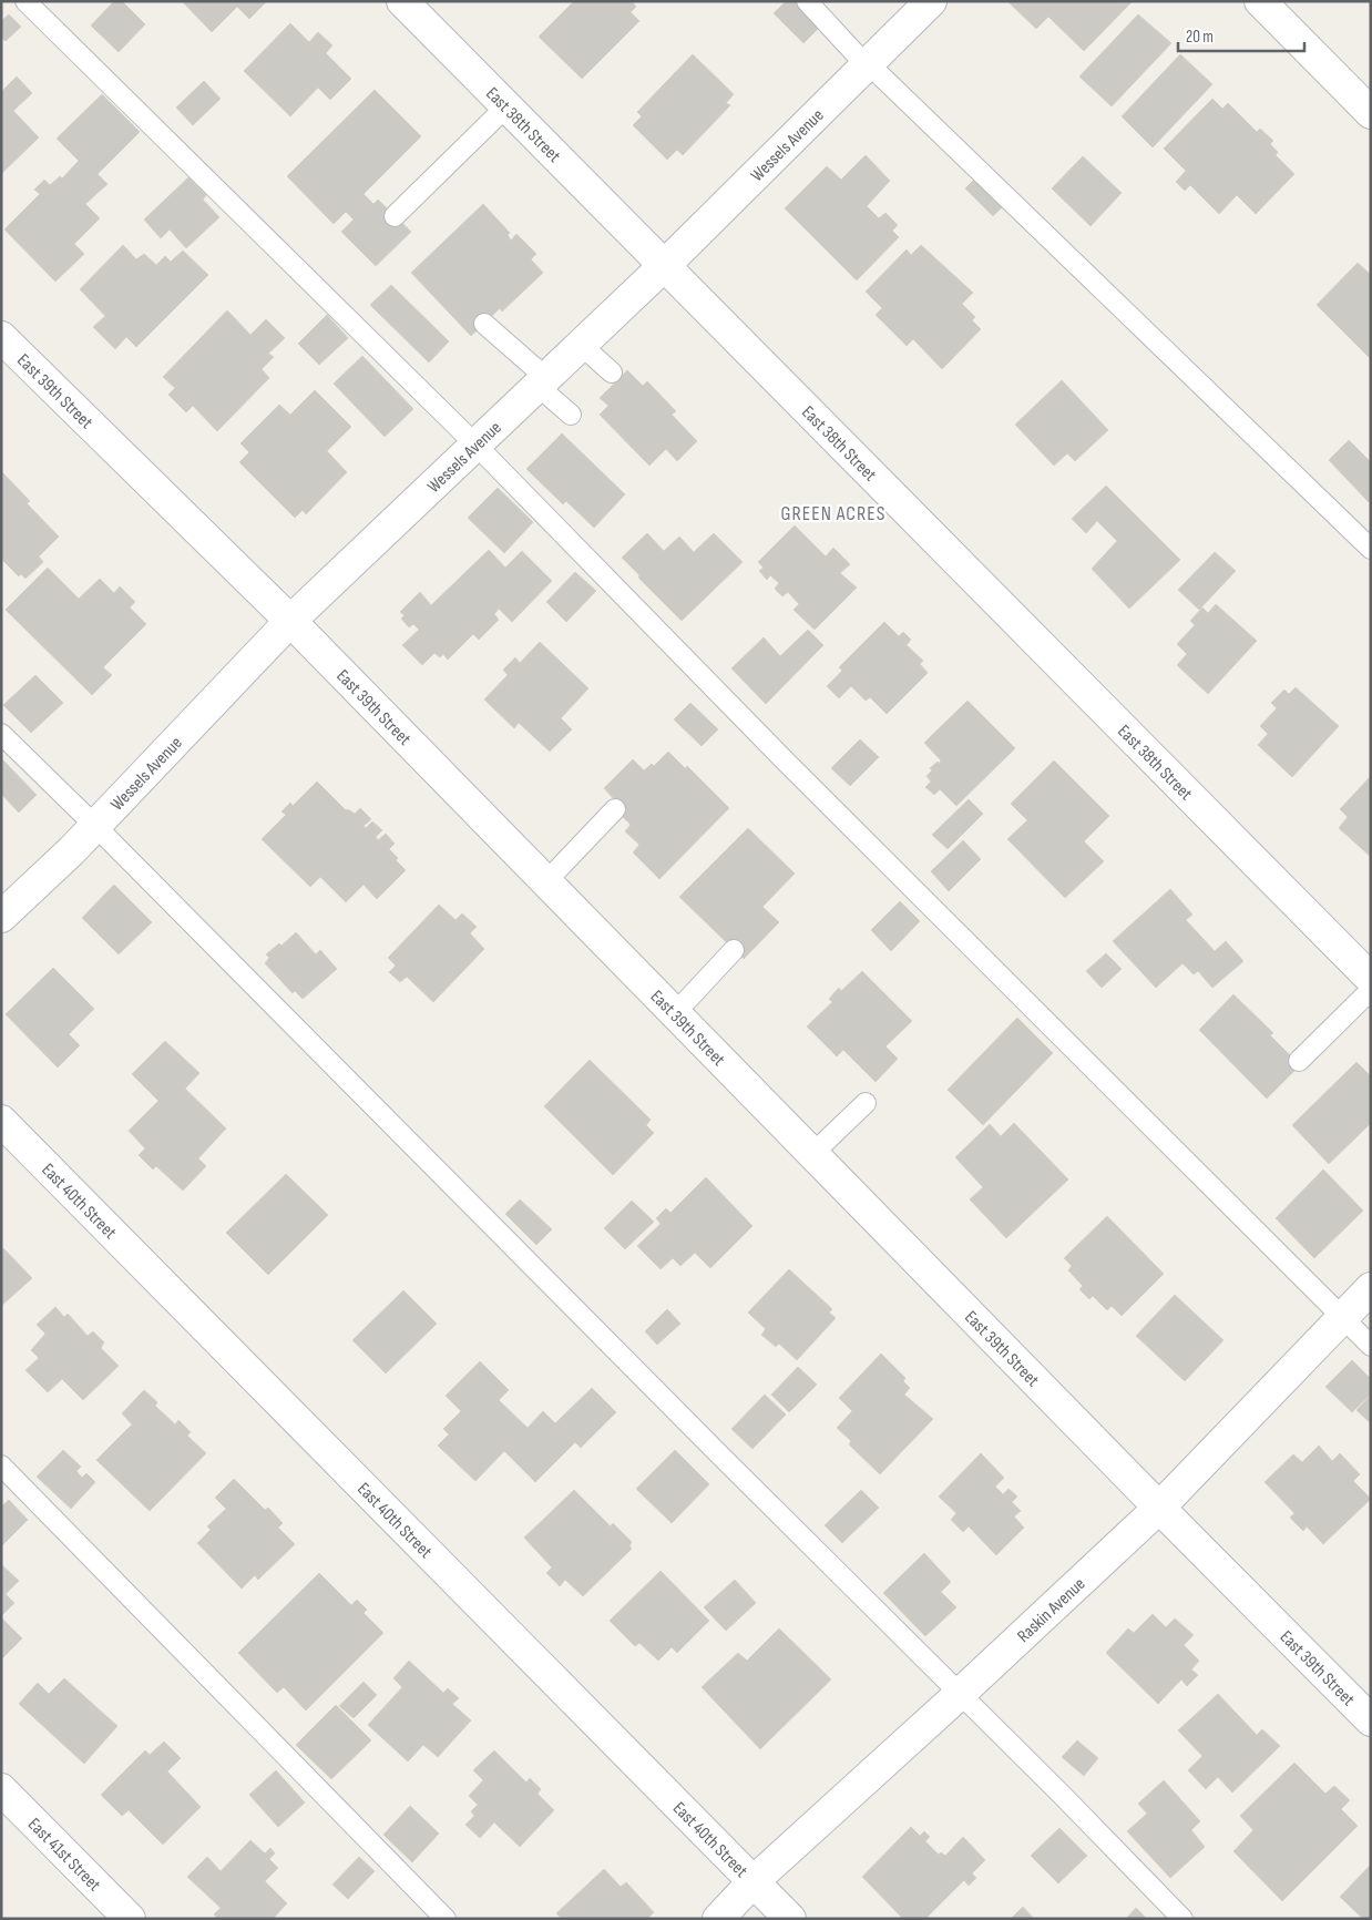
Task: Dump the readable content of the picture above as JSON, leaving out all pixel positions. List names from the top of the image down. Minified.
{"streets":{"street":["East 38th Street","Wessels Avenue","East 39th Street","East 40th Street","Raskin Avenue","East 41st Street"]},"crossings":[["East 38th Street","Wessels Avenue"],["Wessels Avenue","East 39th Street"],["East 39th Street","Raskin Avenue"],["East 40th Street","Raskin Avenue"]],"districts":["GREEN ACRES"],"scale_bar":"20 m"}
